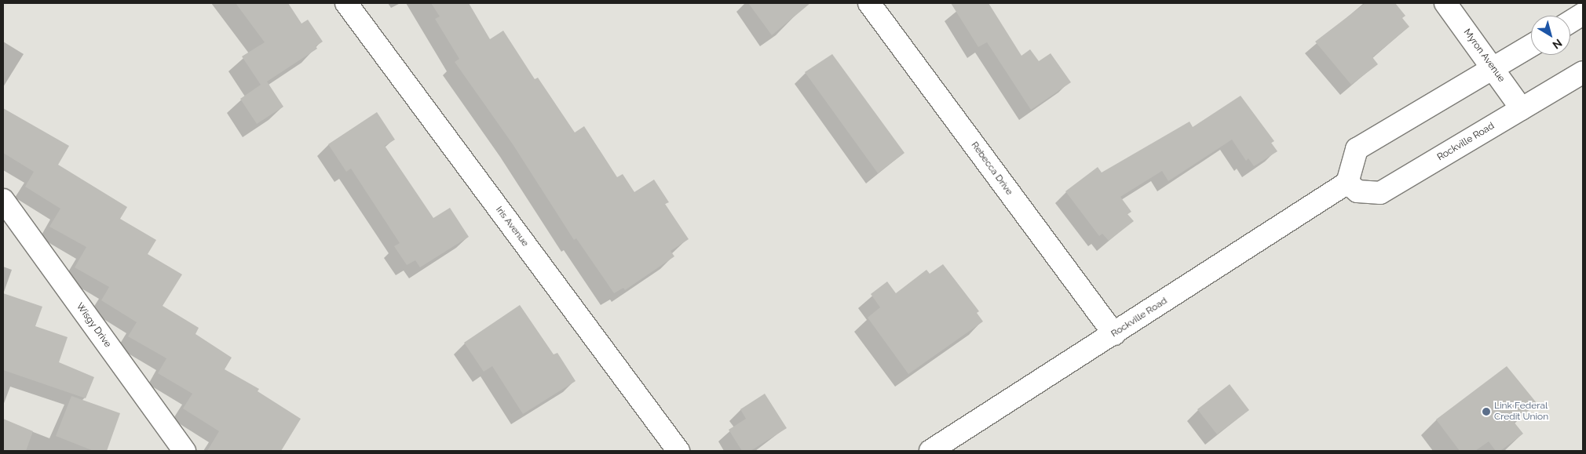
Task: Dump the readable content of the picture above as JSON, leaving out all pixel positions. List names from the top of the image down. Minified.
{"streets":{"street":["Myron Avenue","Rockville Road","Rebecca Drive","Iris Avenue","Wisgy Drive"]},"crossings":[["Myron Avenue","Rockville Road"],["Rockville Road","Rebecca Drive"]],"places":["Link Federal Credit Union"],"north":"bottom right"}
